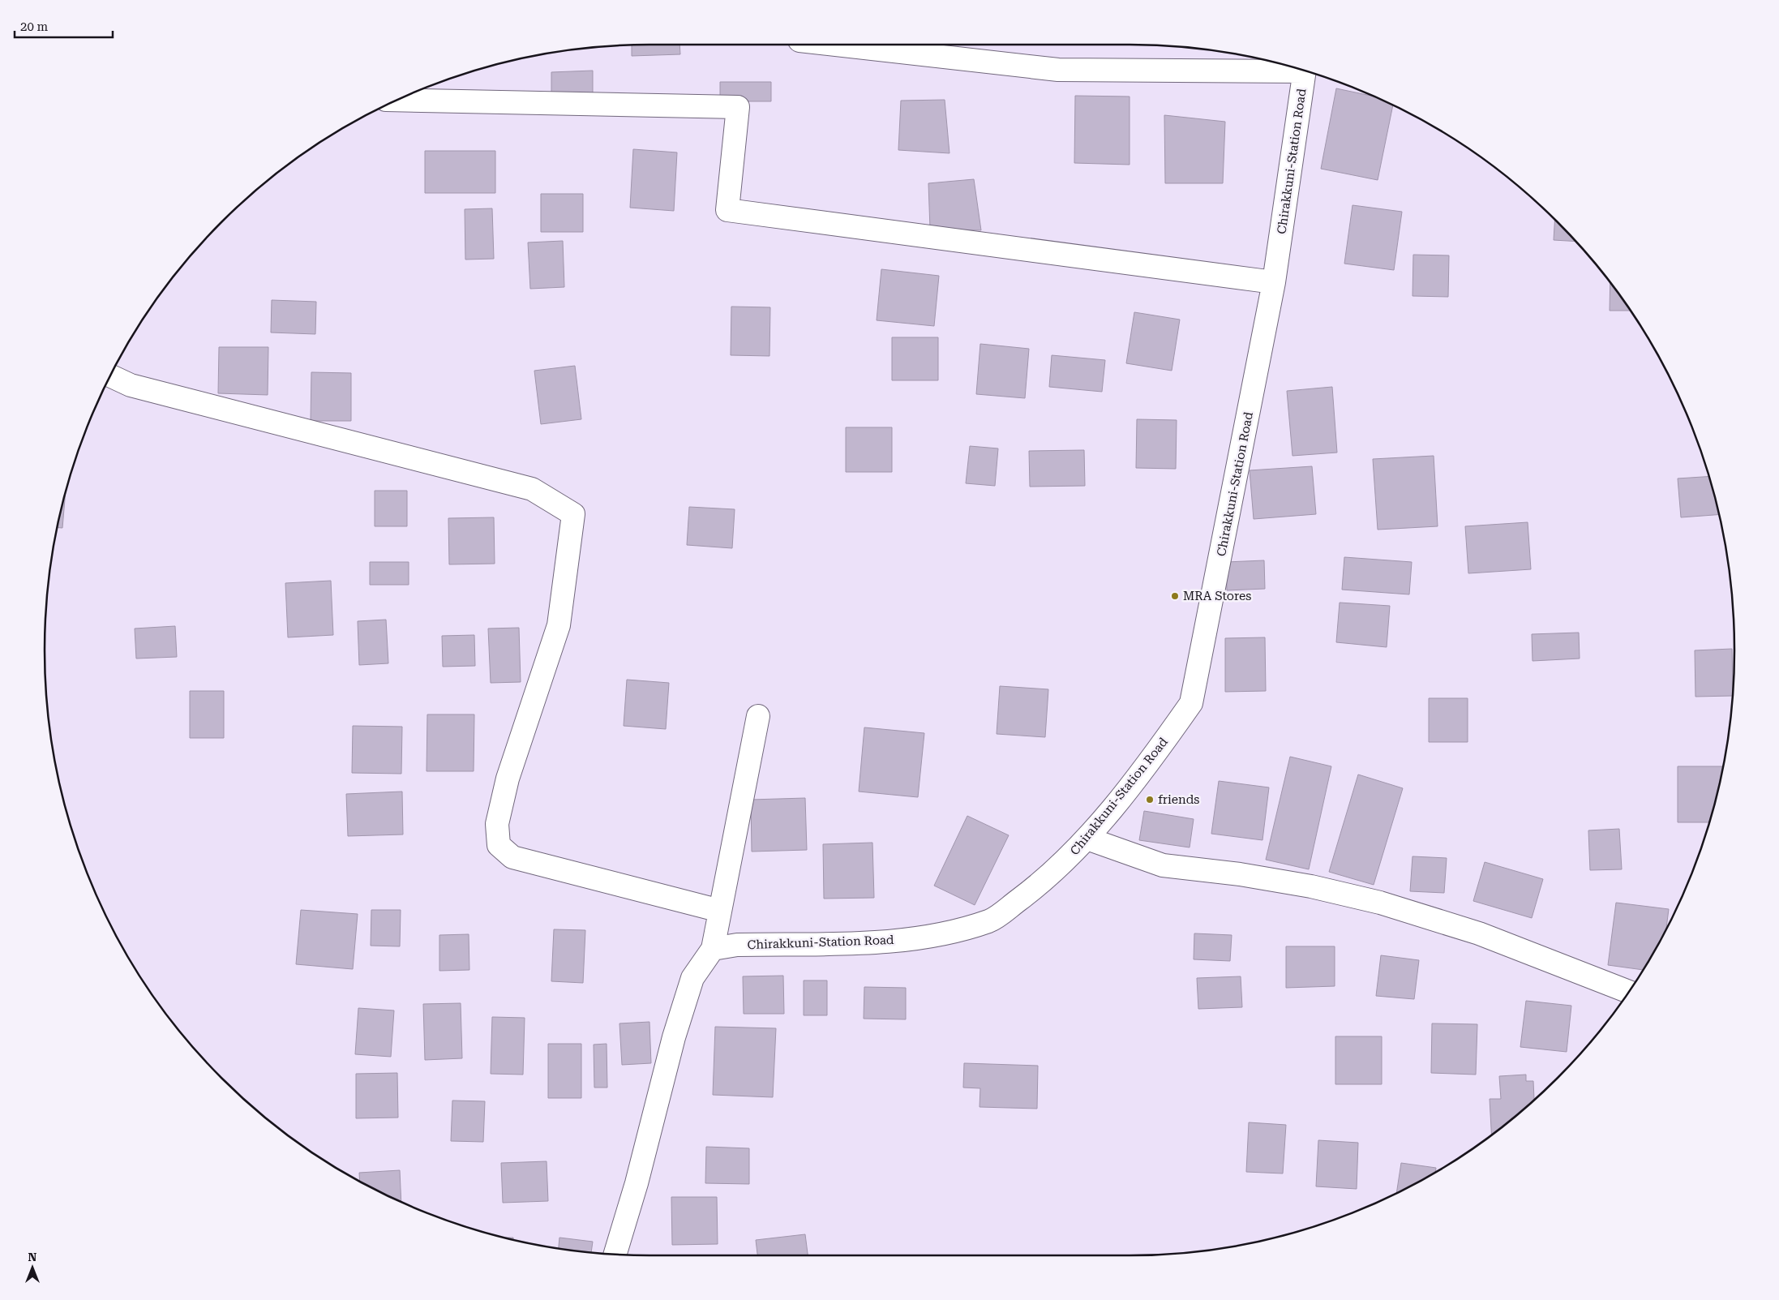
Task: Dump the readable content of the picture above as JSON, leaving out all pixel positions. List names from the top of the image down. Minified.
{"streets":{"street":["Chirakkuni-Station Road"]},"places":["MRA Stores","friends"],"scale_bar":"20 m","north":"top"}
